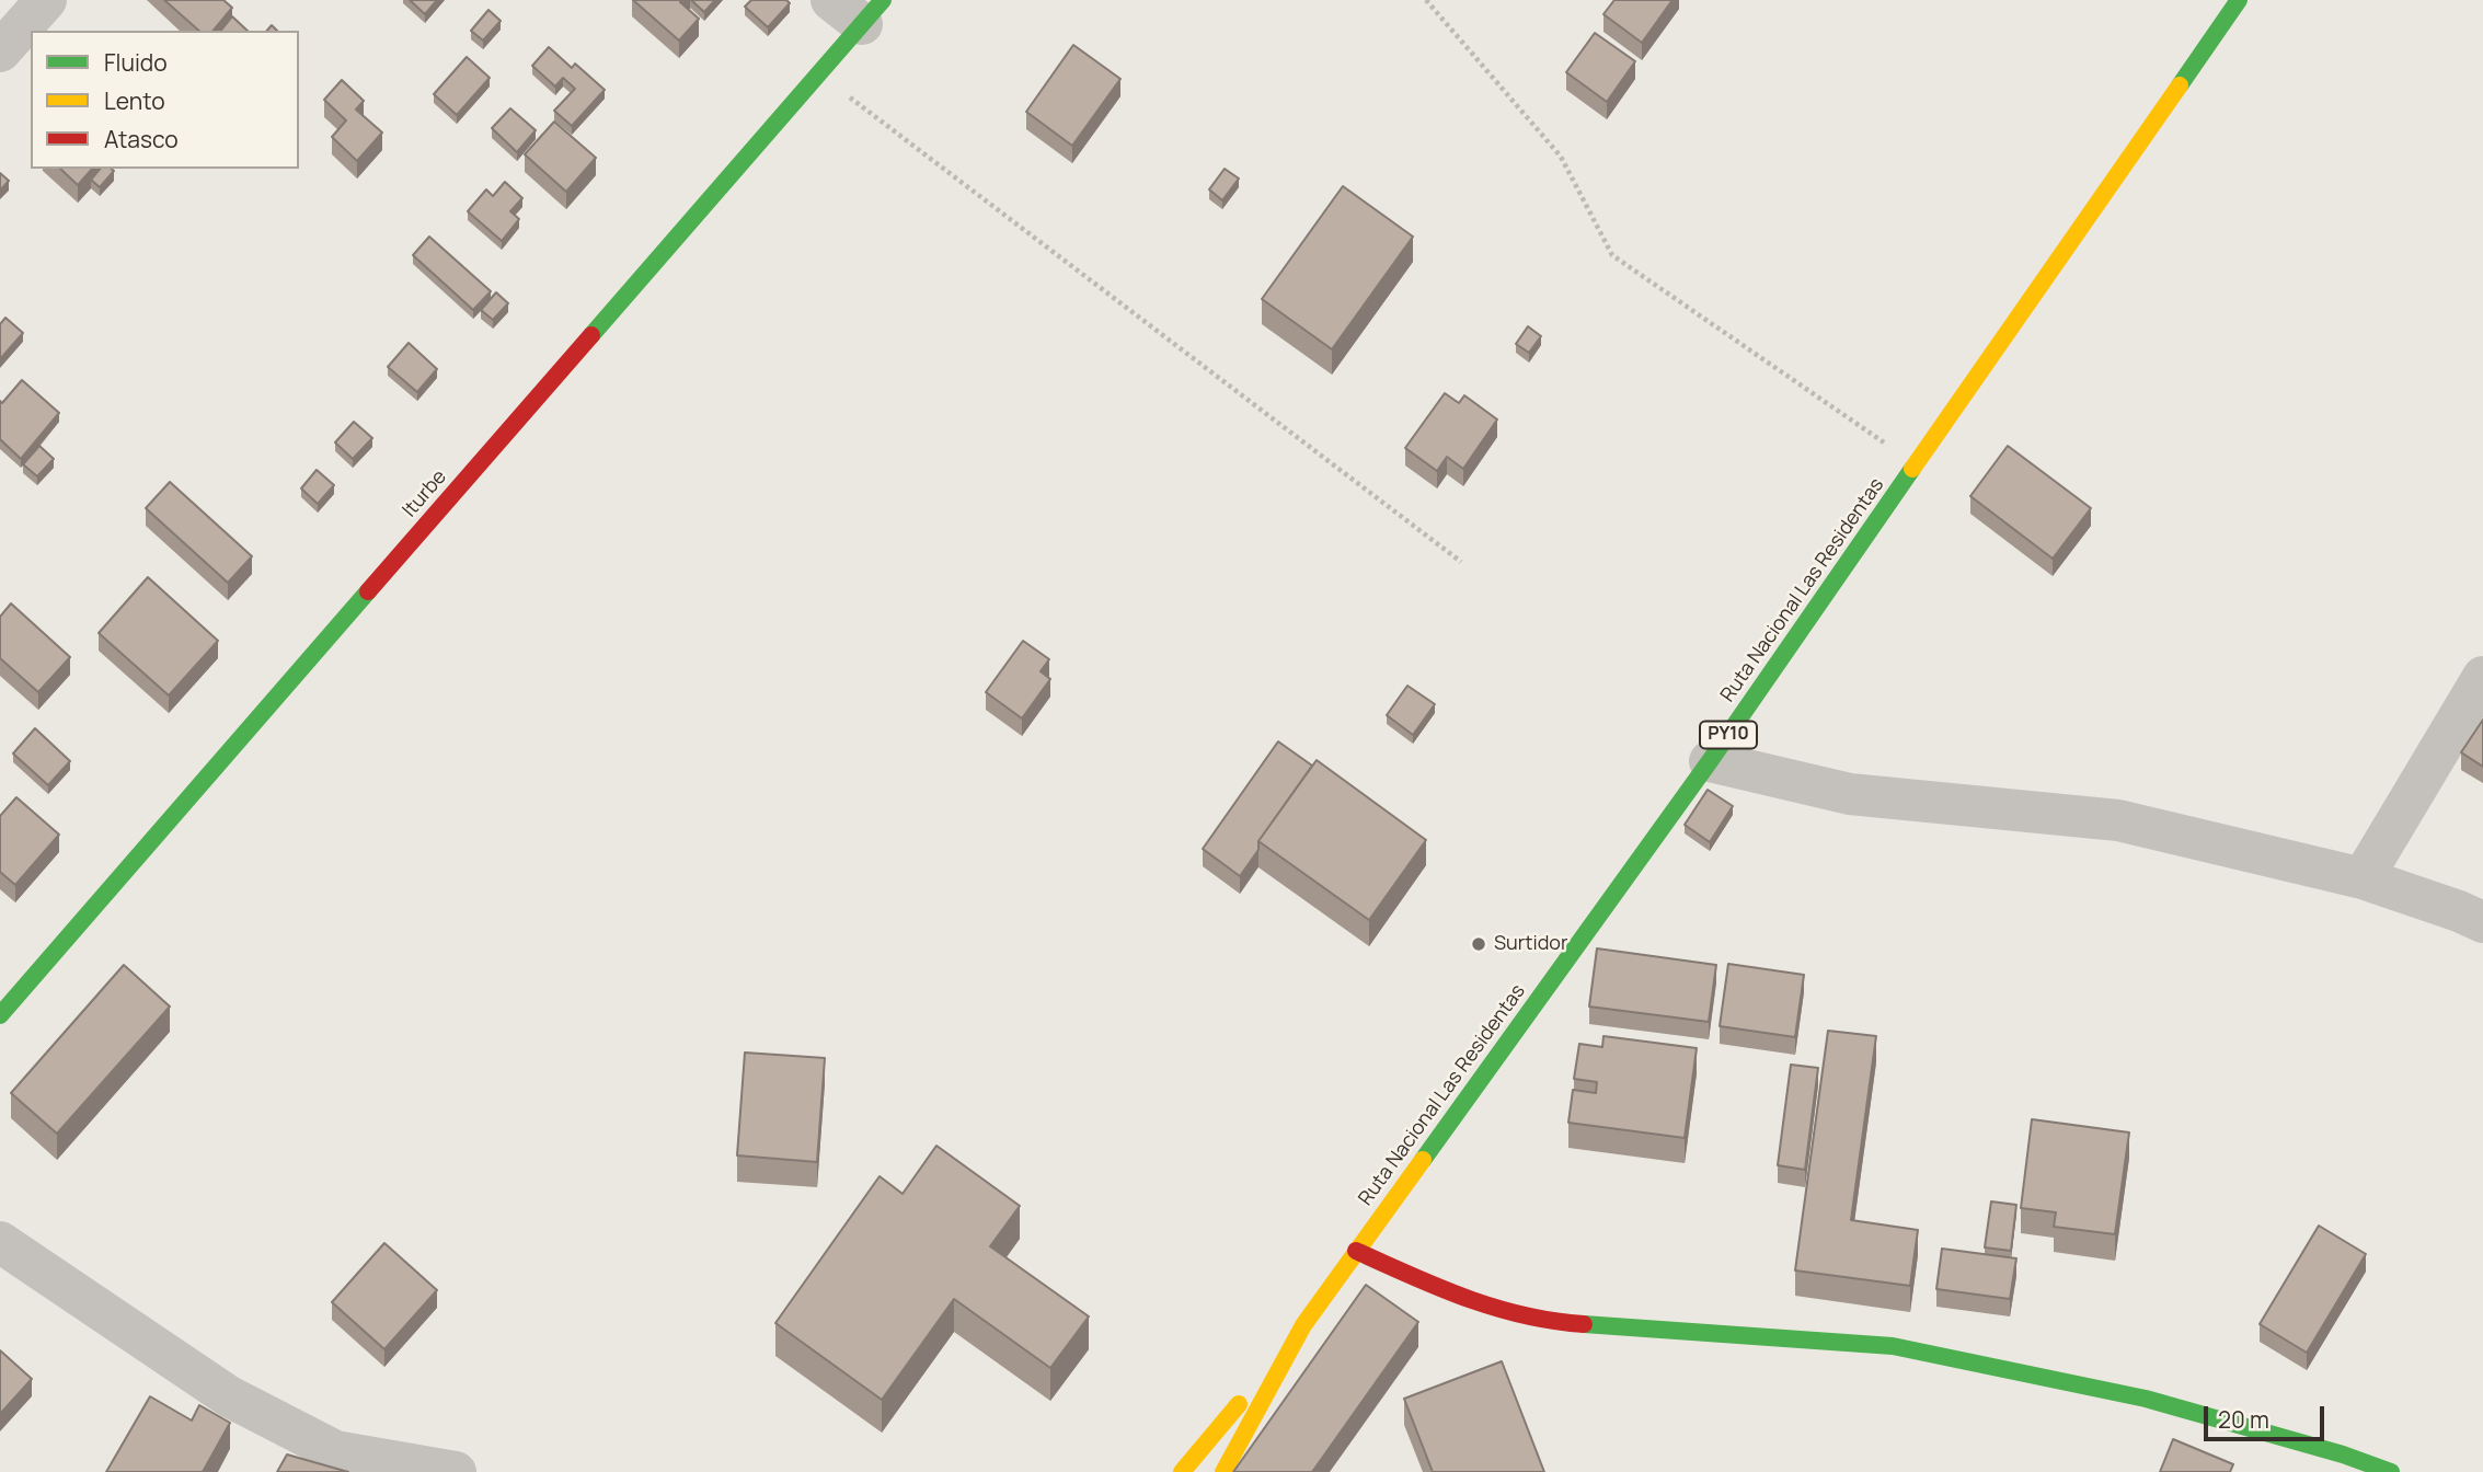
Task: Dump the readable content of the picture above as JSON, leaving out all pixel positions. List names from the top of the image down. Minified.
{"streets":{"main road":["Iturbe","Ruta Nacional Las Residentas","PY10"]},"places":["Surtidor"],"legend":["Fluido","Lento","Atasco"],"scale_bar":"20 m"}
